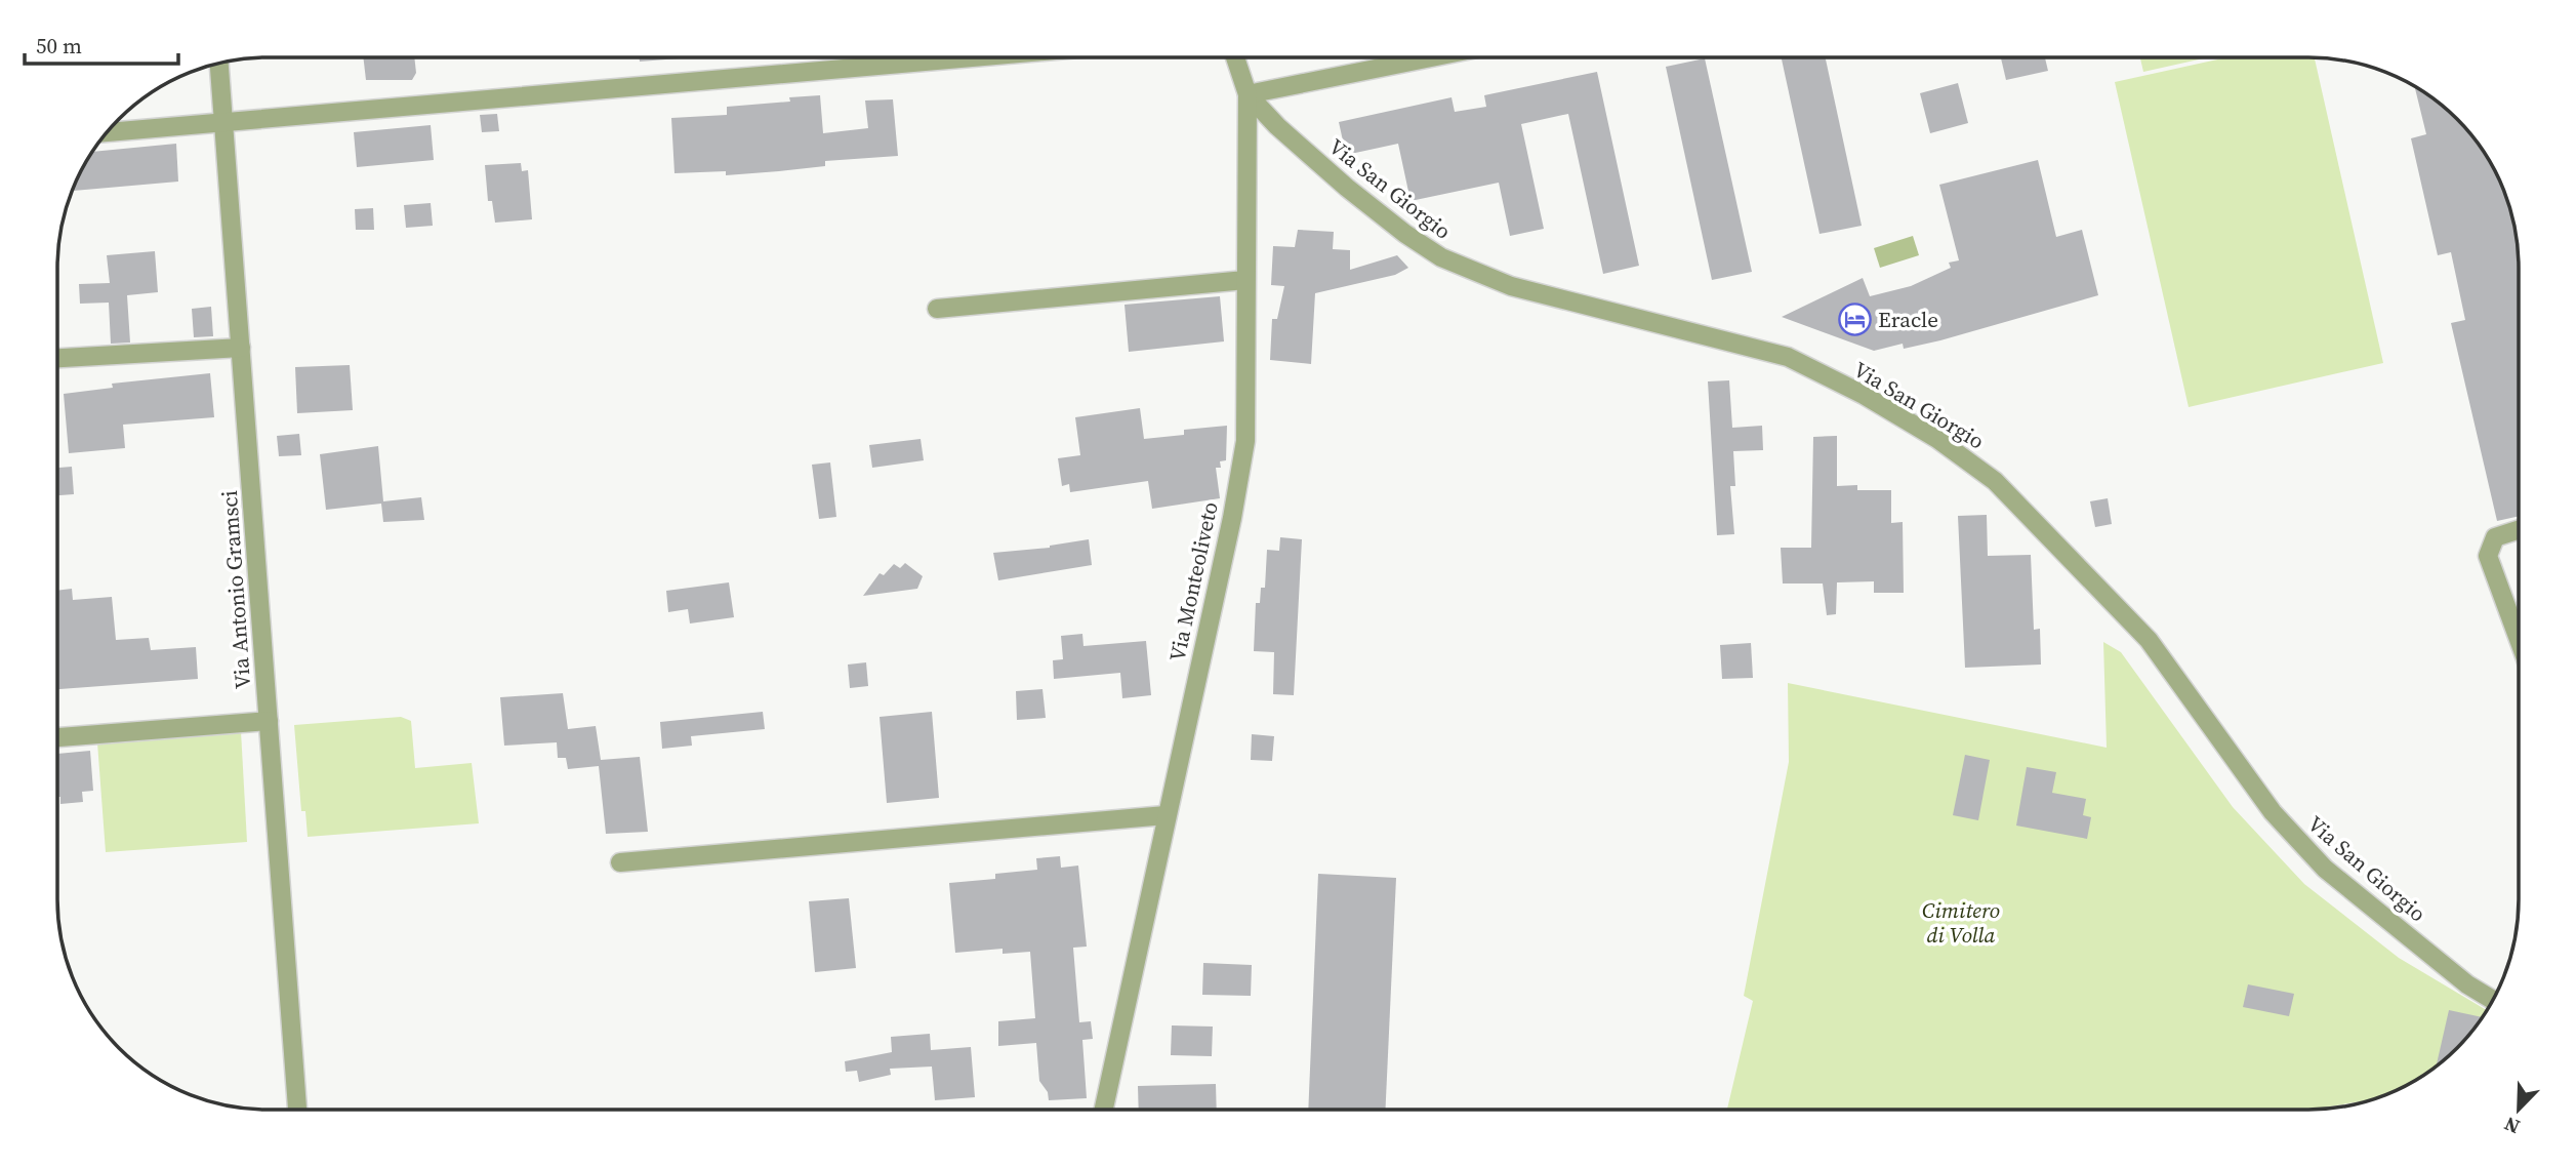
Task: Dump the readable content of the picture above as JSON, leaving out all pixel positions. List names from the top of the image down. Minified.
{"streets":{"street":["Via San Giorgio","Via Monteoliveto","Via Antonio Gramsci"]},"crossings":[["Via San Giorgio","Via Monteoliveto"]],"parks":["Cimitero di Volla"],"places":{"hotel":["Eracle"]},"scale_bar":"50 m","north":"bottom left"}
